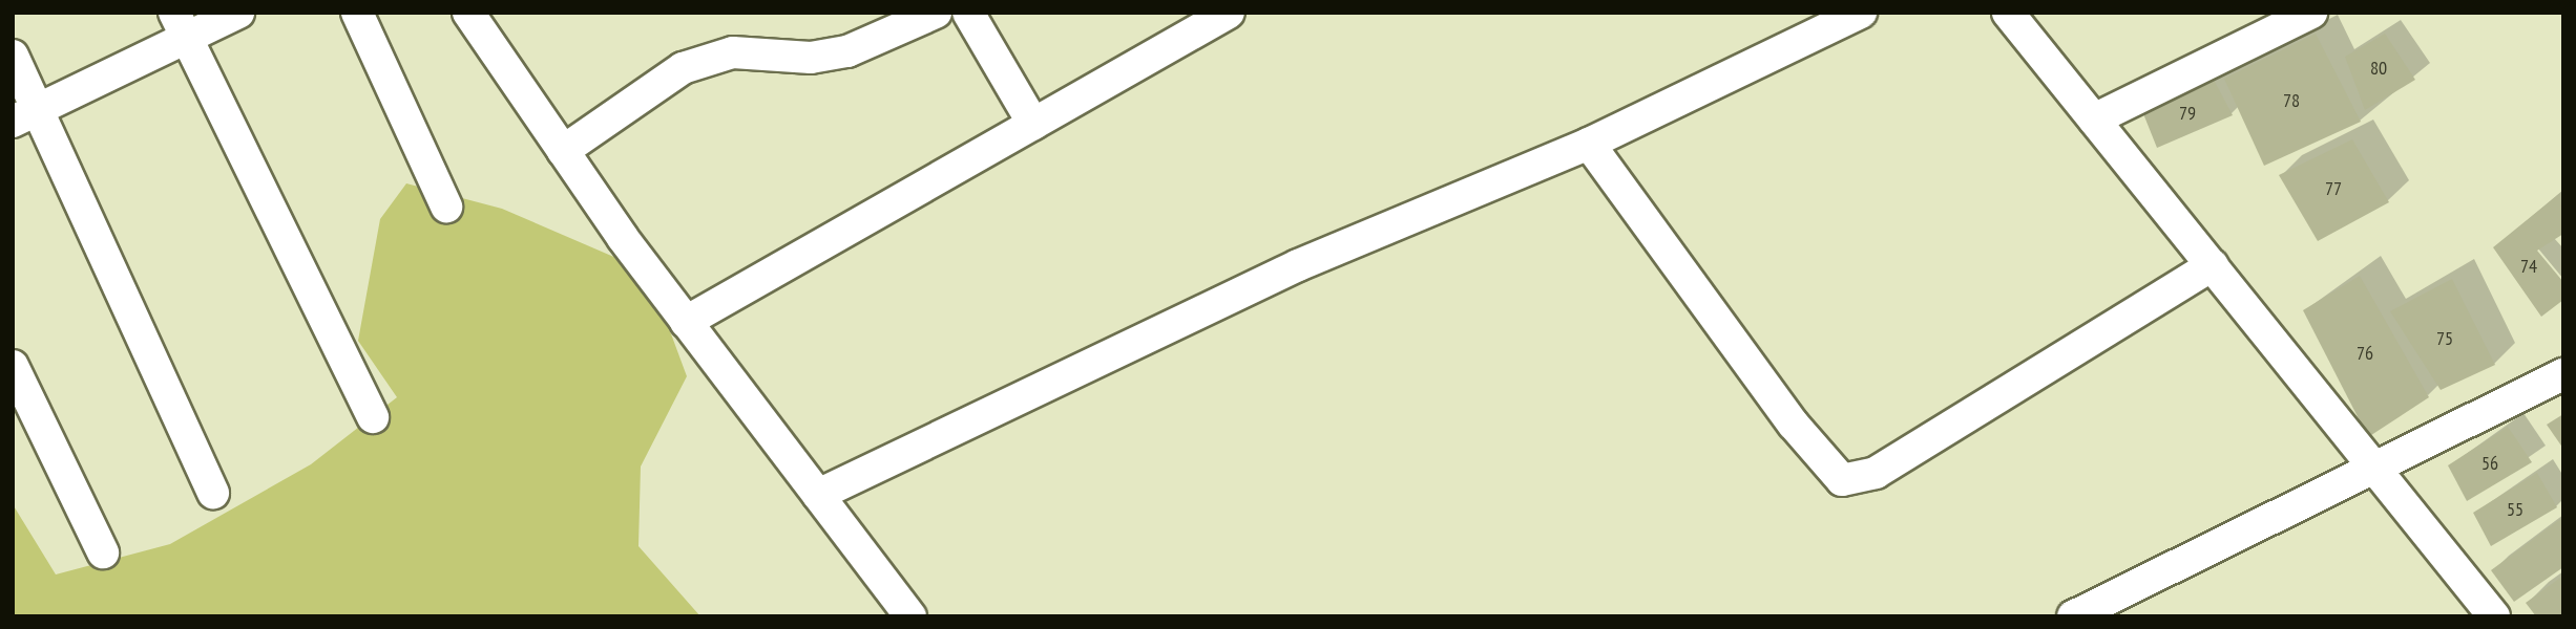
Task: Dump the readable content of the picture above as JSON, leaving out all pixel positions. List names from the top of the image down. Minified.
{"house_numbers":["80","78","79","77","74","75","76","56","55"]}
